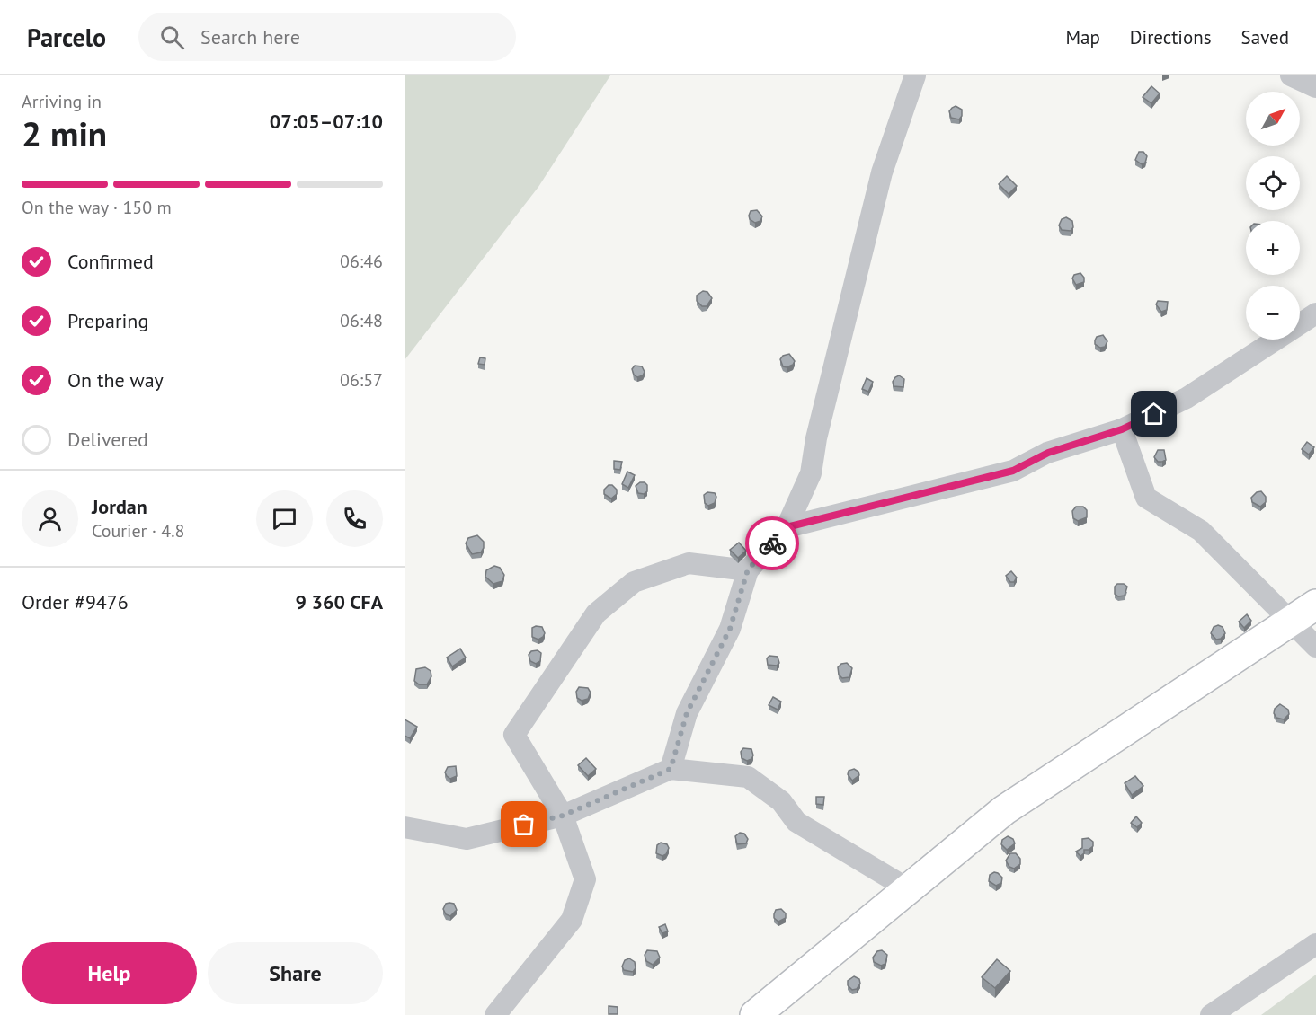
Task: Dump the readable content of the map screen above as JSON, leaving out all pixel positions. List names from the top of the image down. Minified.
{"north":"top right","page":{"header":"Parcelo","search":"Search here","nav":["Map","Directions","Saved"],"heading":["2 min","Arriving in","07:05–07:10"],"panel":["Jordan","Courier · 4.8","Order #9476","9 360 CFA"],"map_buttons":["+","−"],"bar":"On the way · 150 m","list":[["Confirmed","06:46"],["Preparing","06:48"],["On the way","06:57"],"Delivered"],"buttons":["Help","Share"]}}
